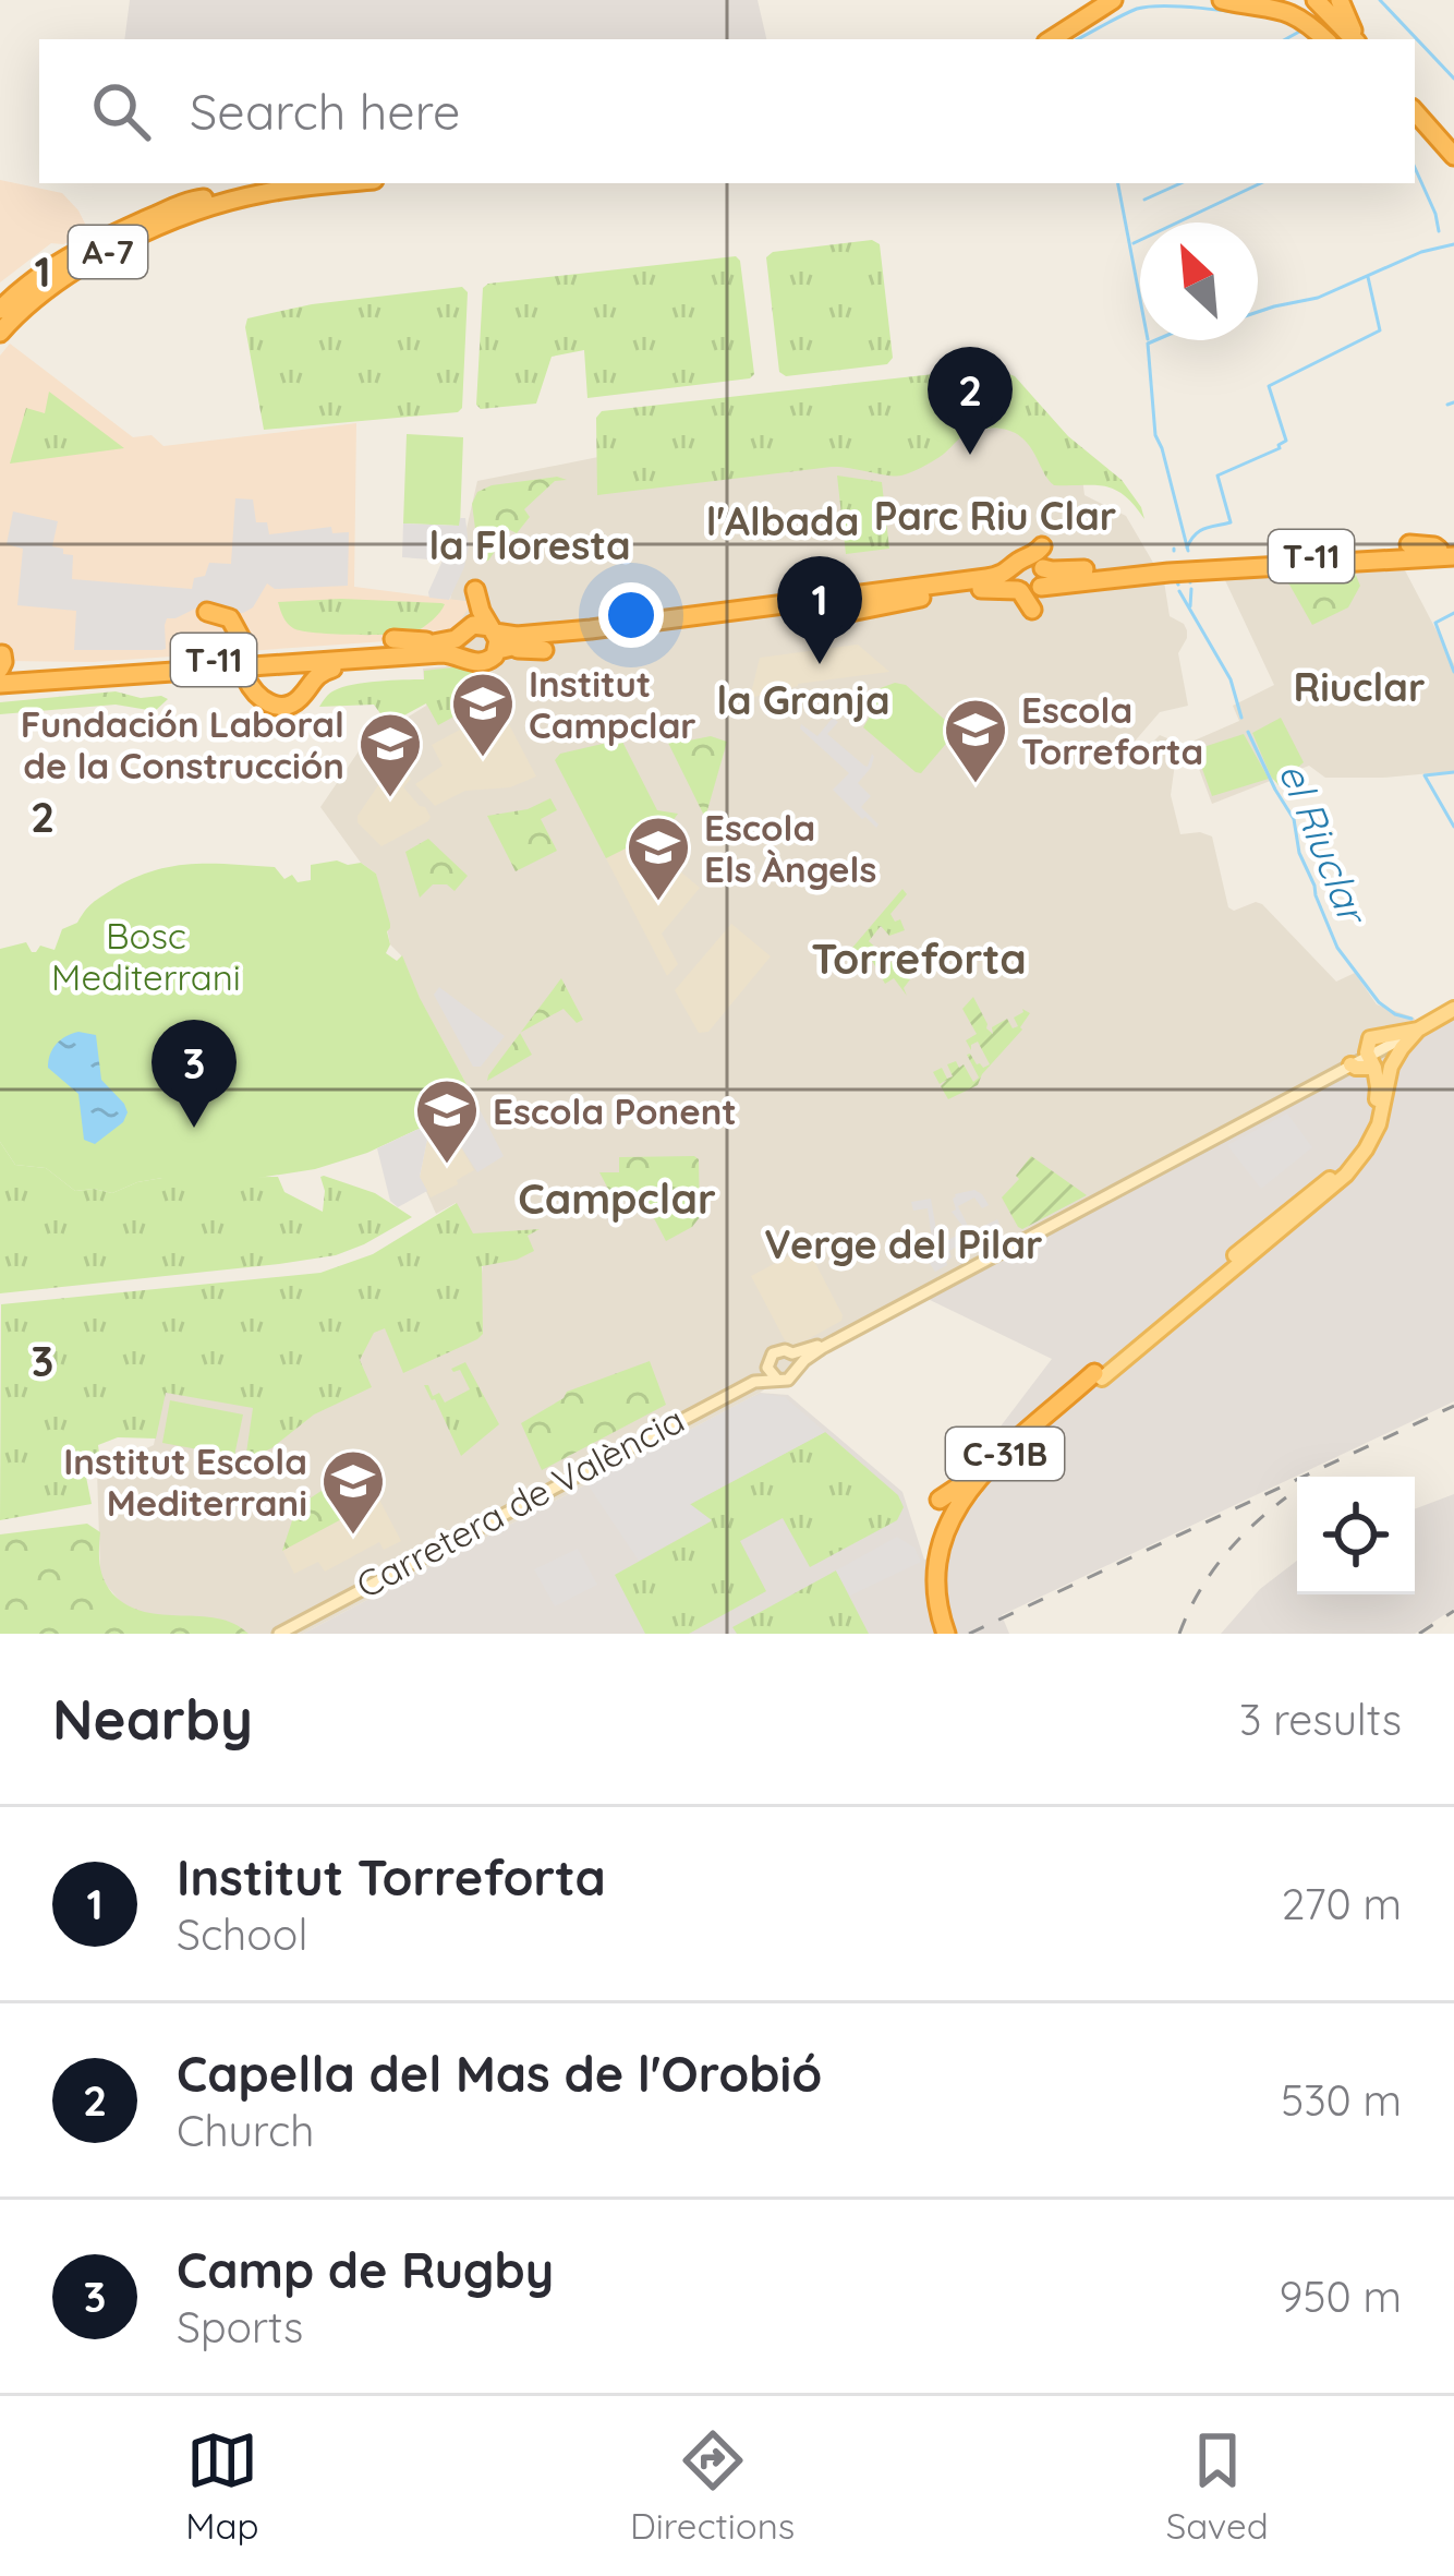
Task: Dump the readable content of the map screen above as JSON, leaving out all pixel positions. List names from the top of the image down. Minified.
{"streets":{"highway":["A-7","T-11","C-31B"],"main road":["Carretera de València"]},"districts":["Parc Riu Clar","l'Albada","la Floresta","Riuclar","la Granja","Torreforta","Campclar","Verge del Pilar"],"water":["el Riuclar"],"parks":["Bosc Mediterrani"],"places":{"school or university":["Institut Campclar","Escola Torreforta","Fundación Laboral de la Construcción","Escola Els Àngels","Escola Ponent","Institut Escola Mediterrani"]},"north":"top left","page":{"search":"Search here","pins":["2","1","3"],"heading":["Nearby","3 results"],"list":[{"mark":"1","name":"Institut Torreforta","note":"School","value":"270 m"},{"mark":"2","name":"Capella del Mas de l'Orobió","note":"Church","value":"530 m"},{"mark":"3","name":"Camp de Rugby","note":"Sports","value":"950 m"}],"nav":["Map","Directions","Saved"]},"grid":{"rows":["1","2","3"]}}
